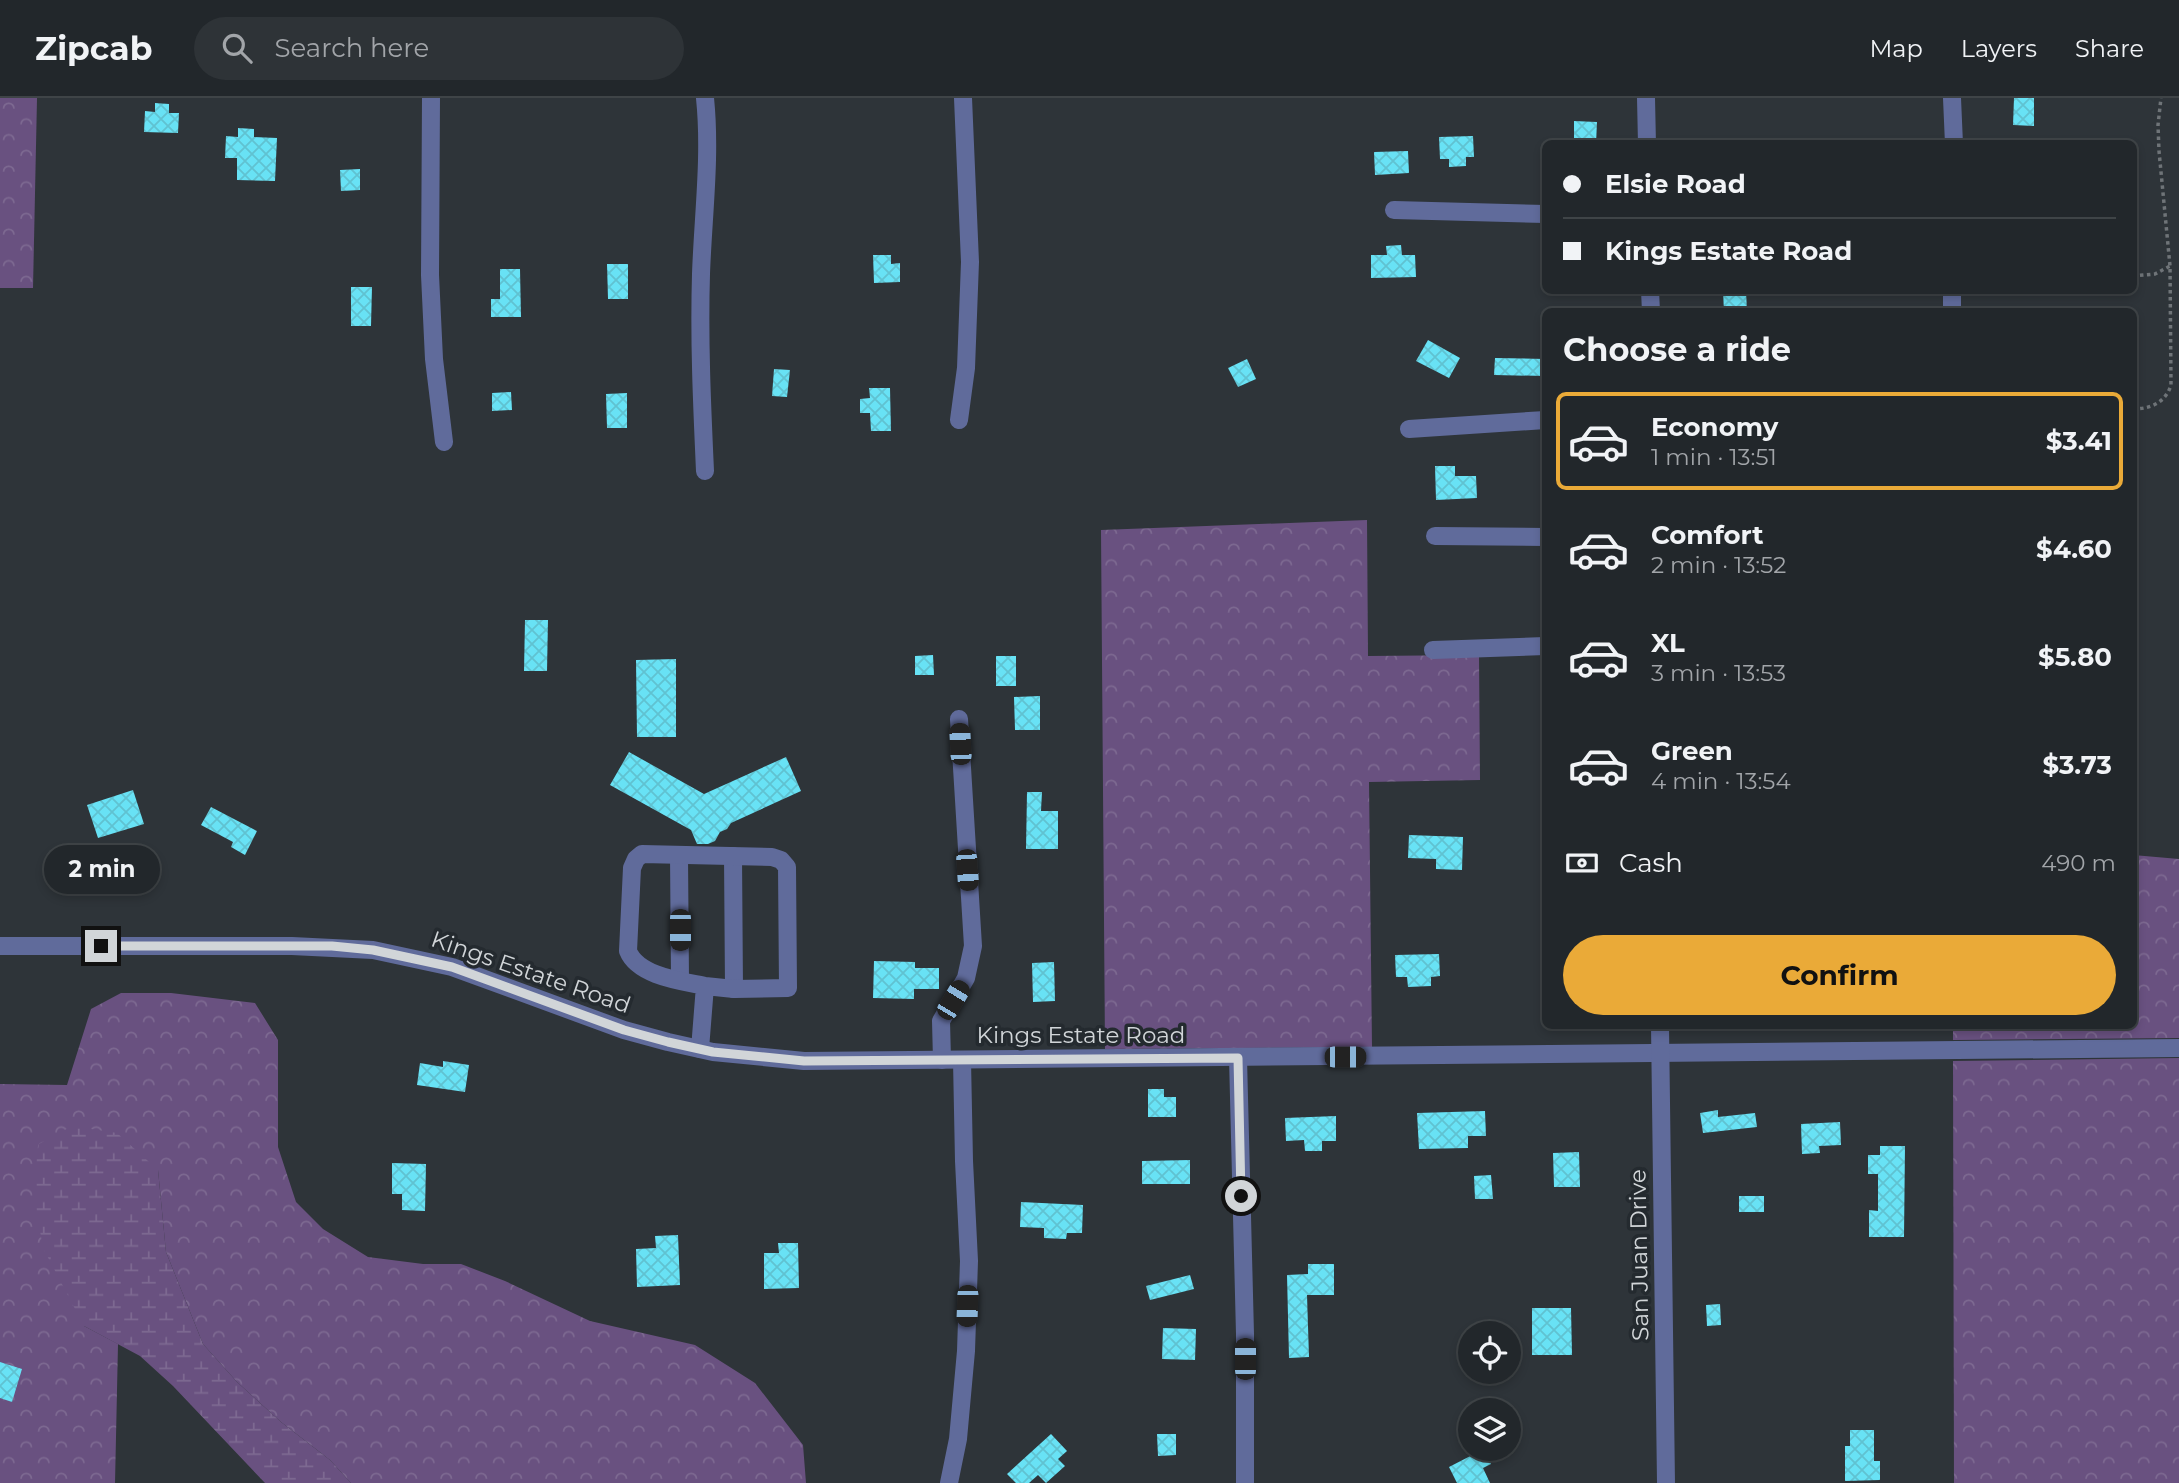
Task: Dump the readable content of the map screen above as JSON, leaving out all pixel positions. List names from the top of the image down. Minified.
{"streets":{"street":["Kings Estate Road","San Juan Drive"]},"crossings":[["Kings Estate Road","San Juan Drive"]],"page":{"header":"Zipcab","search":"Search here","nav":["Map","Layers","Share"],"banner":["Elsie Road","Kings Estate Road"],"heading":"Choose a ride","list":[{"name":"Economy","note":"1 min · 13:51","value":"$3.41"},{"name":"Comfort","note":"2 min · 13:52","value":"$4.60"},{"name":"XL","note":"3 min · 13:53","value":"$5.80"},{"name":"Green","note":"4 min · 13:54","value":"$3.73"}],"pay":["Cash","490 m"],"bubble":"2 min","buttons":"Confirm"}}
